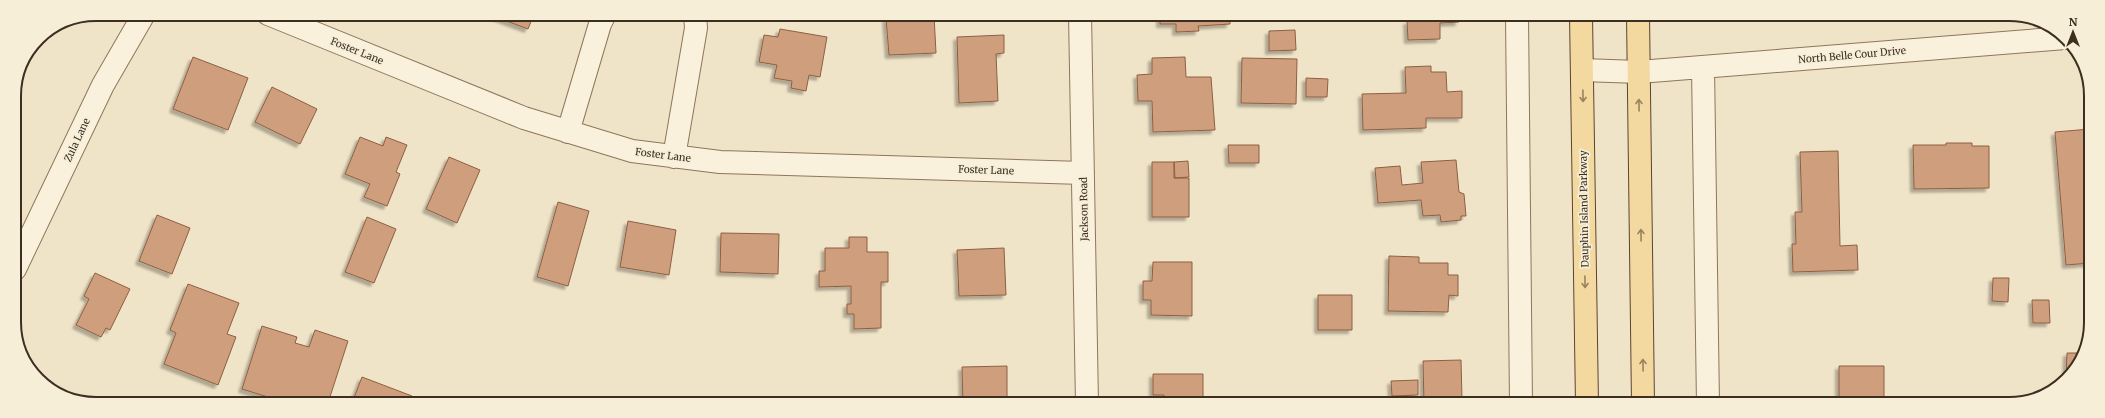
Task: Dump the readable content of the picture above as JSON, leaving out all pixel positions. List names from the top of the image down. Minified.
{"streets":{"main road":["Dauphin Island Parkway"],"street":["Foster Lane","North Belle Cour Drive","Zula Lane","Jackson Road"]},"crossings":[["Foster Lane","Jackson Road"],["North Belle Cour Drive","Dauphin Island Parkway"]],"north":"top"}
